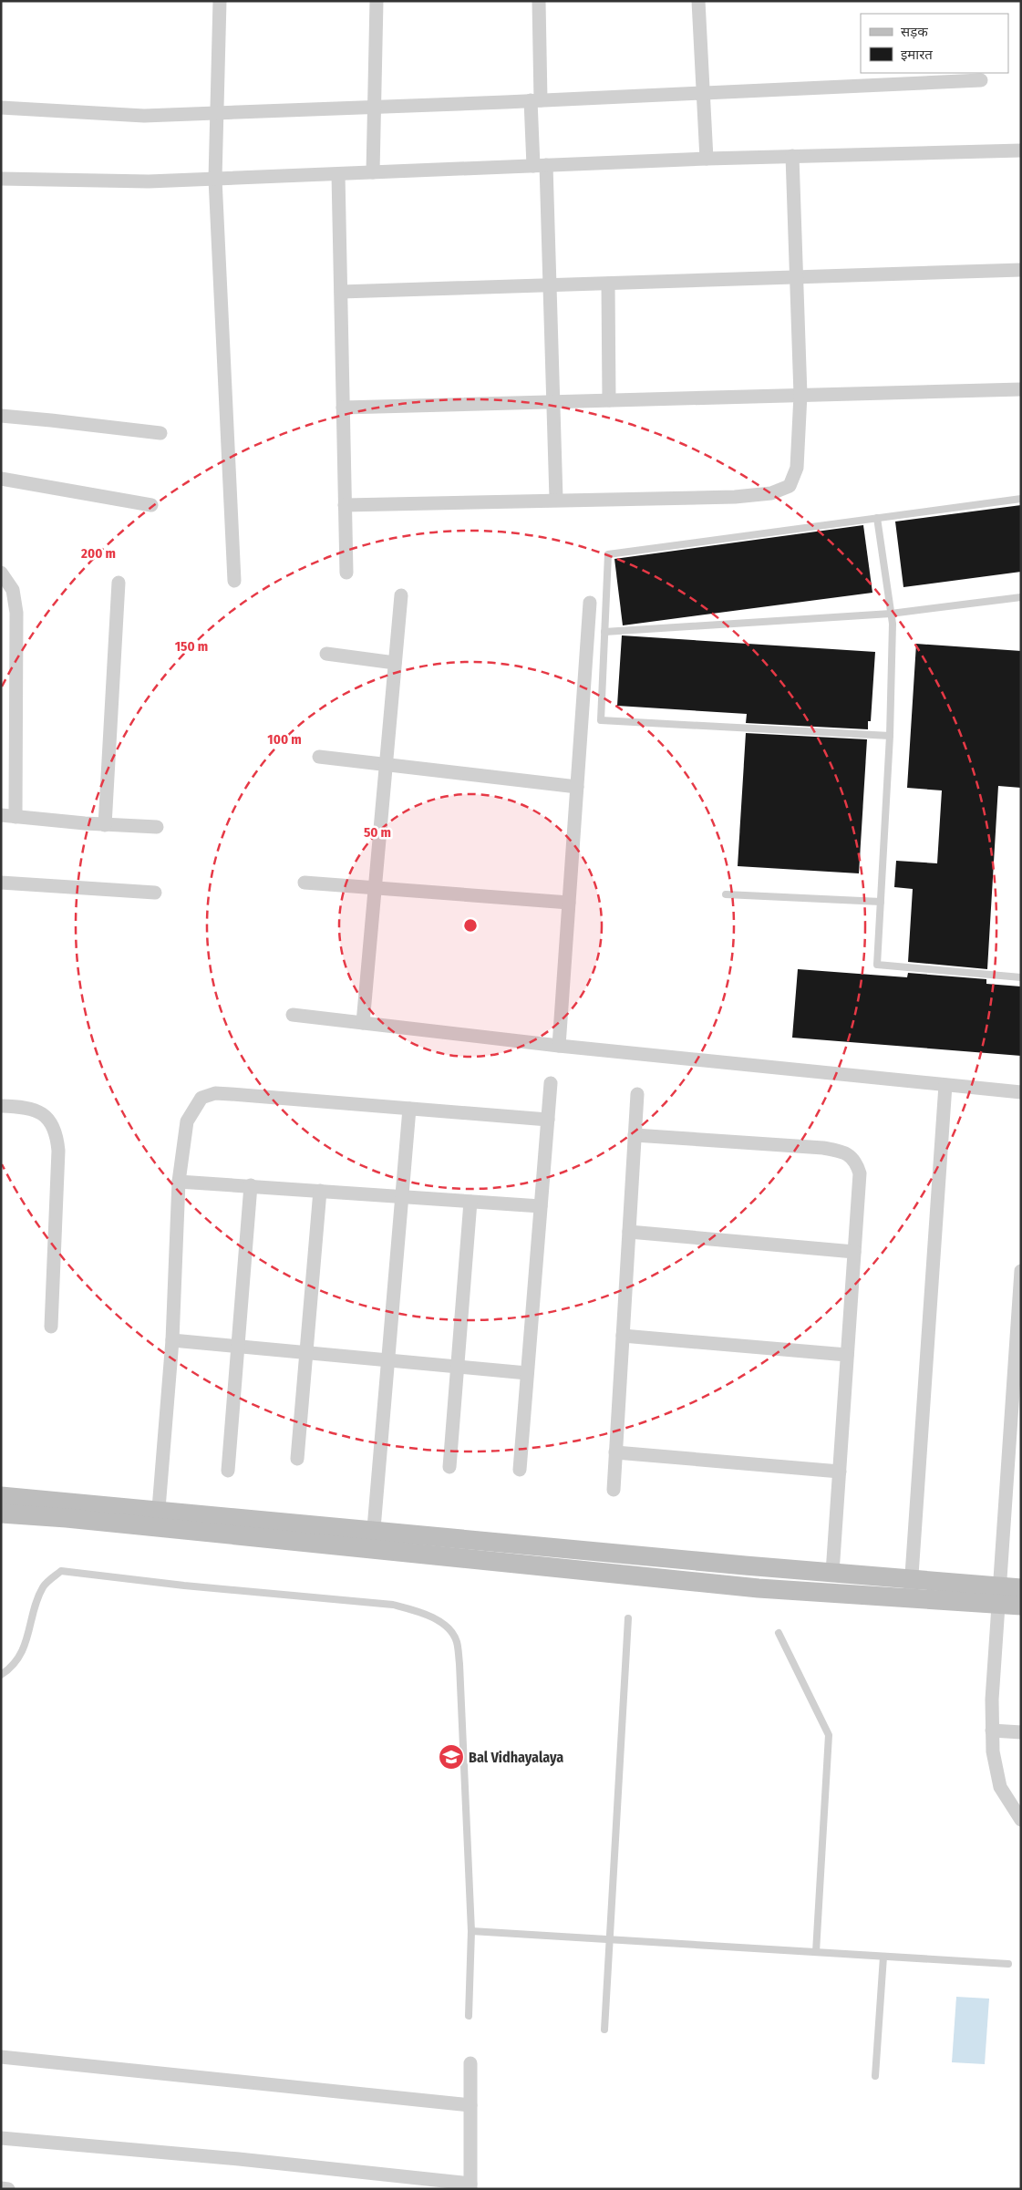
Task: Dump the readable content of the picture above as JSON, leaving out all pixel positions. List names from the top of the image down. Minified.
{"places":{"school or university":["Bal Vidhayalaya"]},"legend":["सड़क","इमारत"],"rings":["200 m","150 m","100 m","50 m"]}
